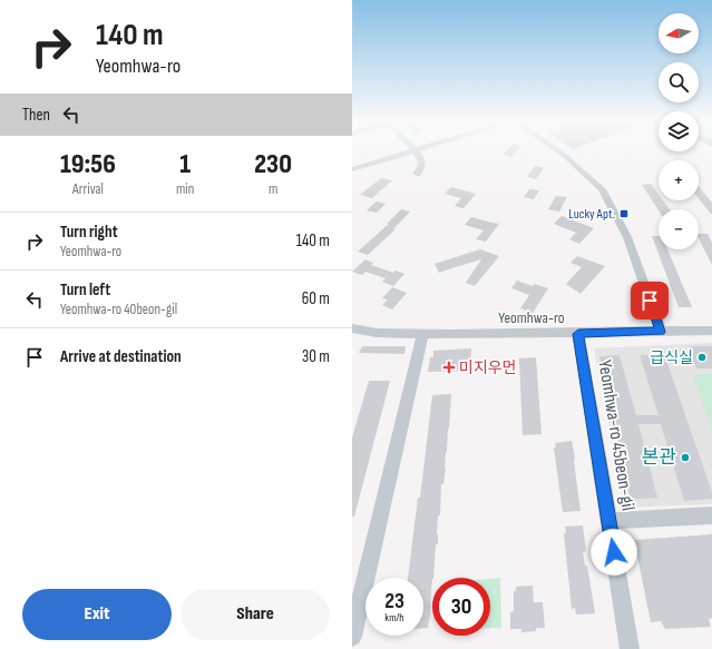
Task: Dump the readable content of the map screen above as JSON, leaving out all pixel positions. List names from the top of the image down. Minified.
{"streets":{"street":["Yeomhwa-ro","Yeomhwa-ro 45beon-gil"]},"crossings":[["Yeomhwa-ro","Yeomhwa-ro 45beon-gil"]],"places":{"transit":["Lucky Apt."],"other":["급식실","본관"],"health":["미지우먼"]},"north":"left","page":{"turn":["140 m","Yeomhwa-ro"],"map_buttons":["+","−"],"then":"Then","eta":["19:56","Arrival","1","min","230","m"],"list":[{"name":"Turn right","note":"Yeomhwa-ro","value":"140 m"},{"name":"Turn left","note":"Yeomhwa-ro 40beon-gil","value":"60 m"},{"name":"Arrive at destination","value":"30 m"}],"speed":"23 km/h","limit":"30","buttons":["Exit","Share"]}}
